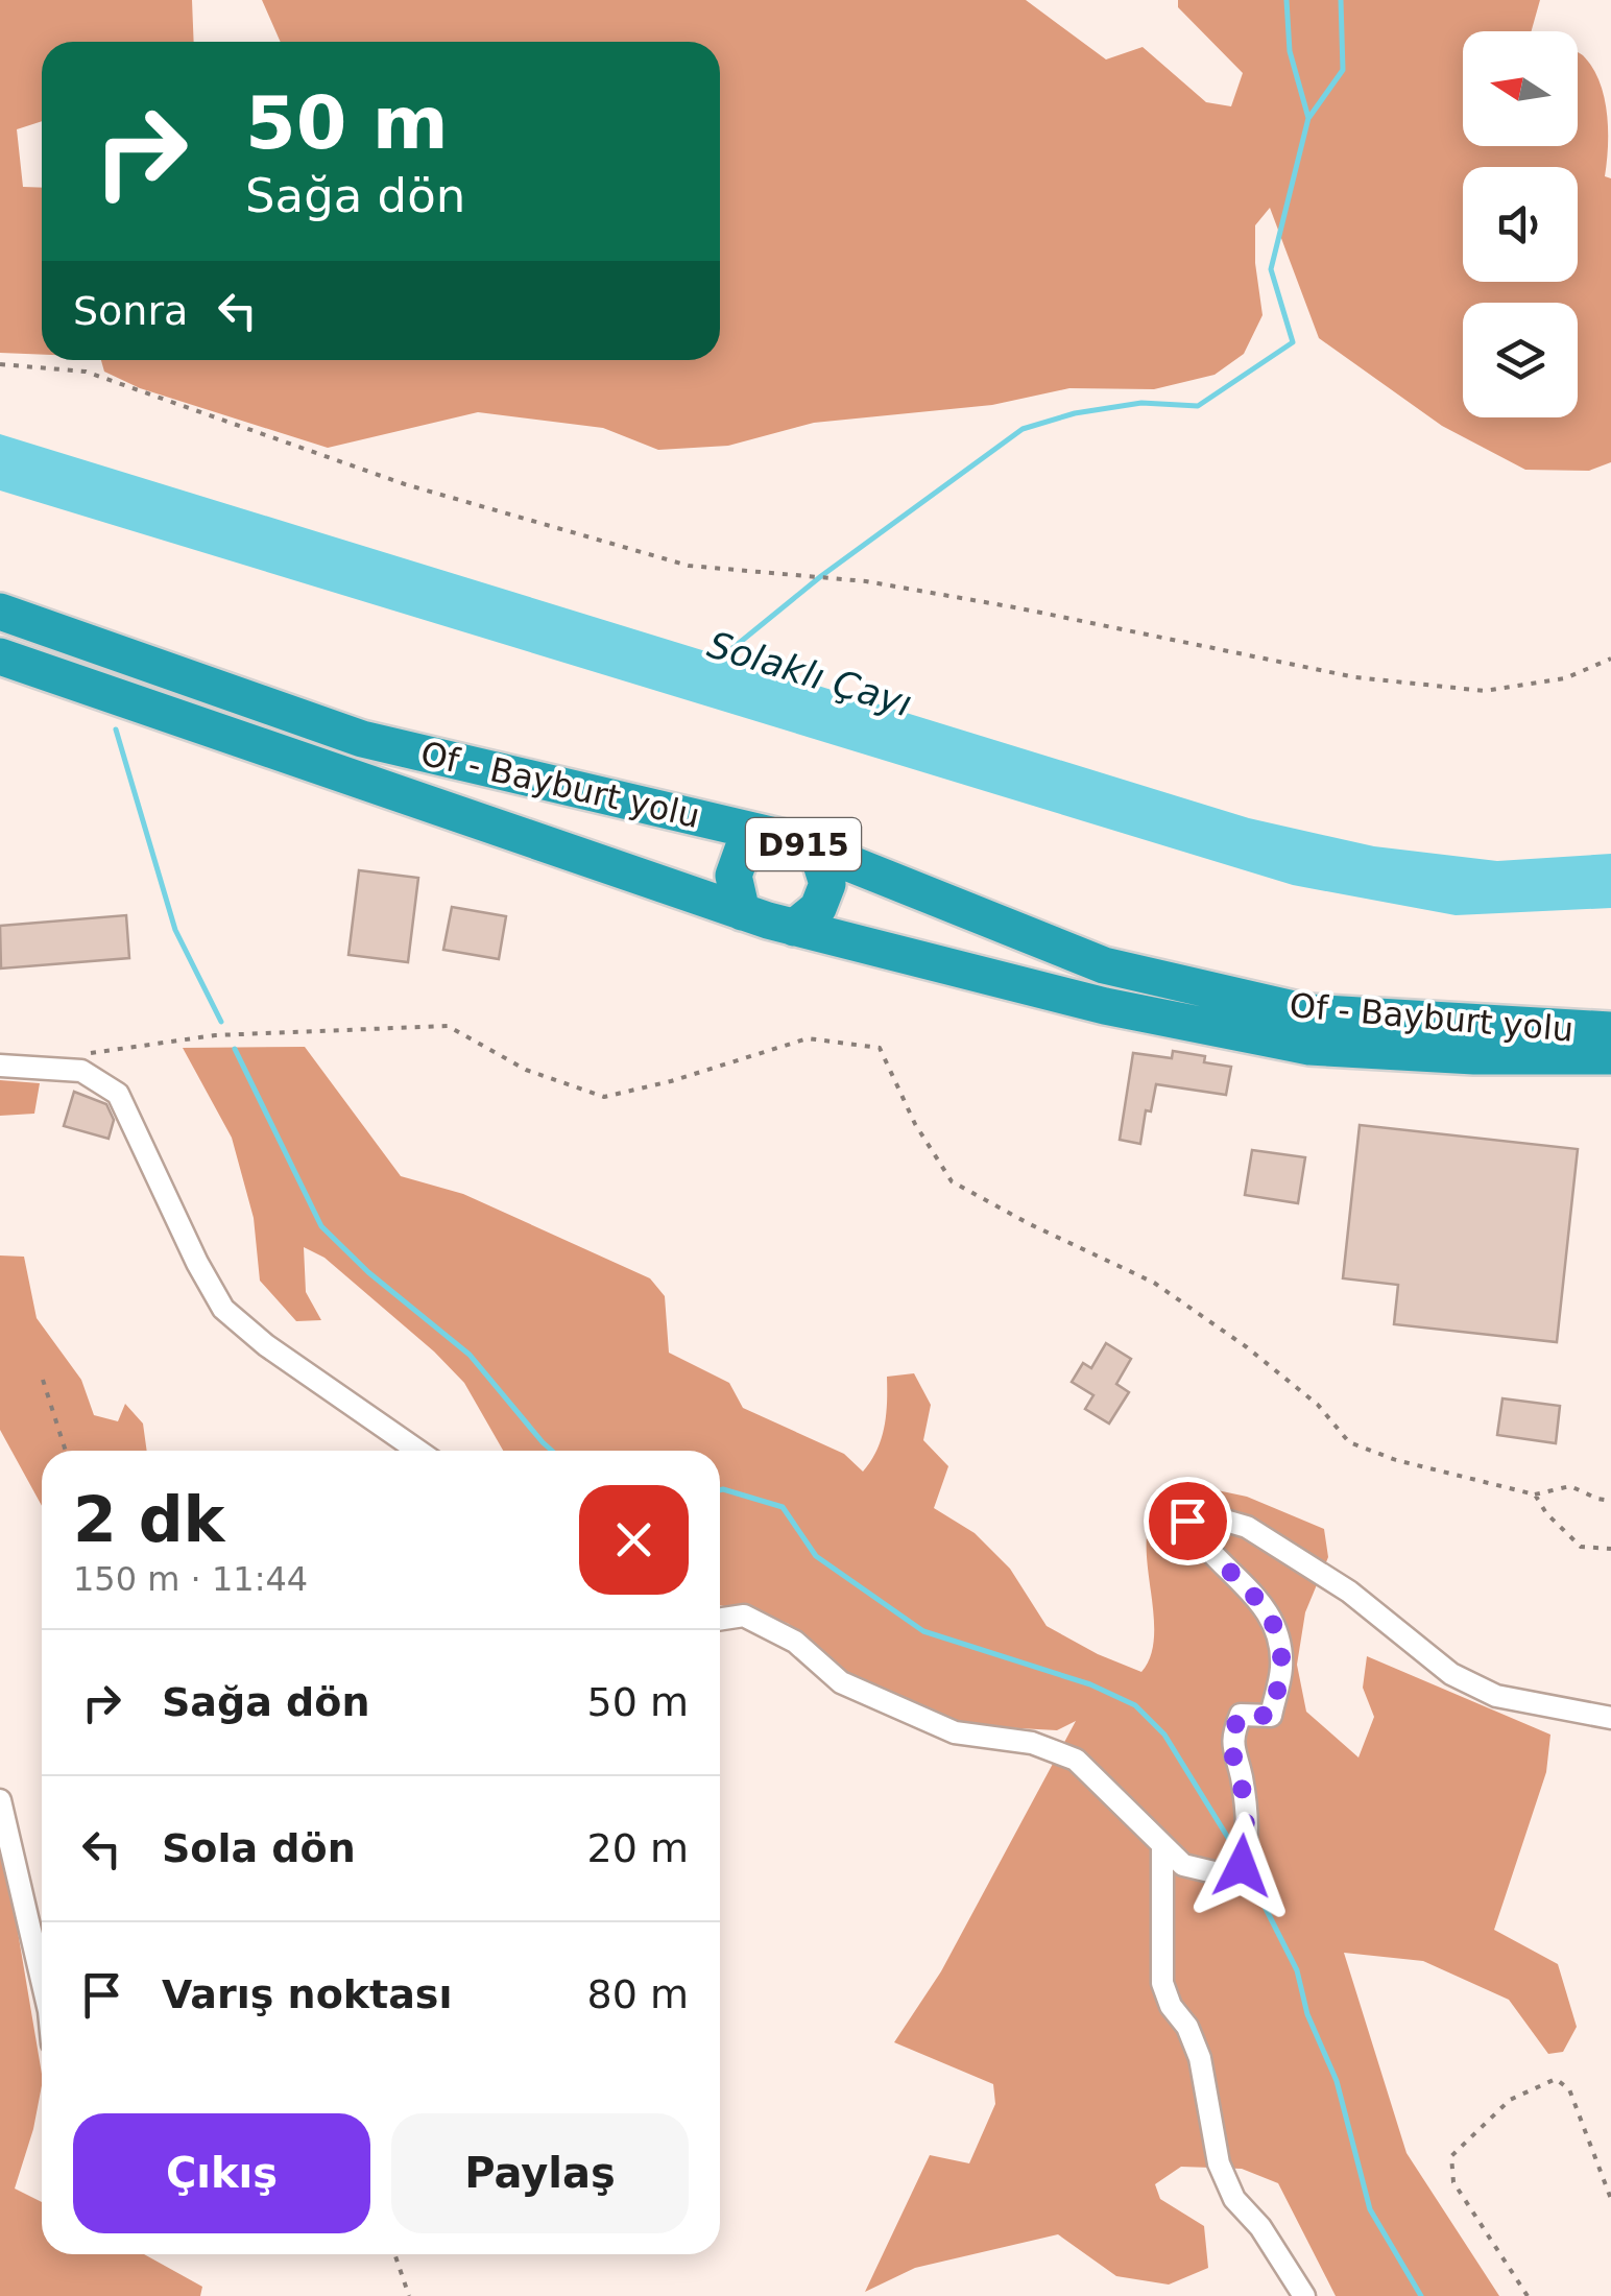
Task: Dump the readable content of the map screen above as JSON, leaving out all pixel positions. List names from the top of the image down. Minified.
{"streets":{"highway":["Of - Bayburt yolu","D915"]},"water":["Solaklı Çayı"],"north":"left","page":{"turn":["50 m","Sağa dön"],"then":"Sonra","heading":["2 dk","150 m · 11:44"],"list":[{"name":"Sağa dön","value":"50 m"},{"name":"Sola dön","value":"20 m"},{"name":"Varış noktası","value":"80 m"}],"buttons":["Çıkış","Paylaş"]}}
